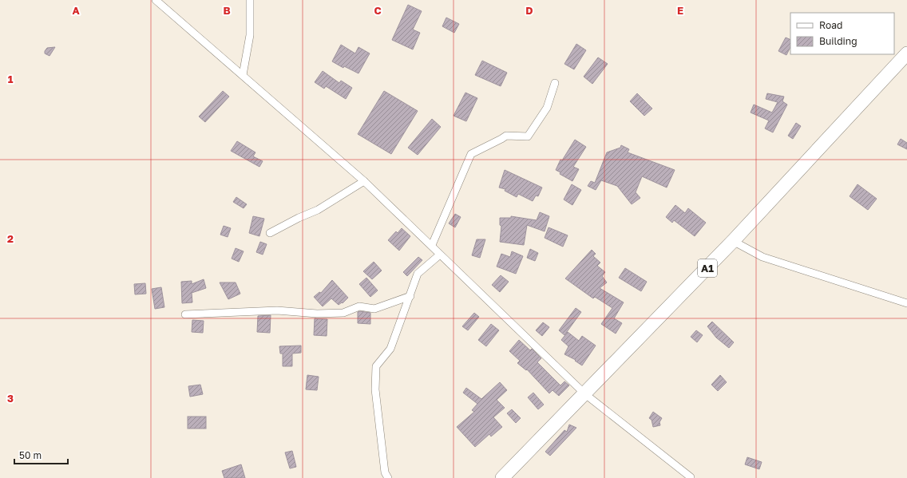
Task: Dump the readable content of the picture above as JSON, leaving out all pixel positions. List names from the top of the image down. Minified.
{"streets":{"highway":["A1"]},"legend":["Road","Building"],"scale_bar":"50 m","grid":{"columns":["A","B","C","D","E"],"rows":["1","2","3"]}}
